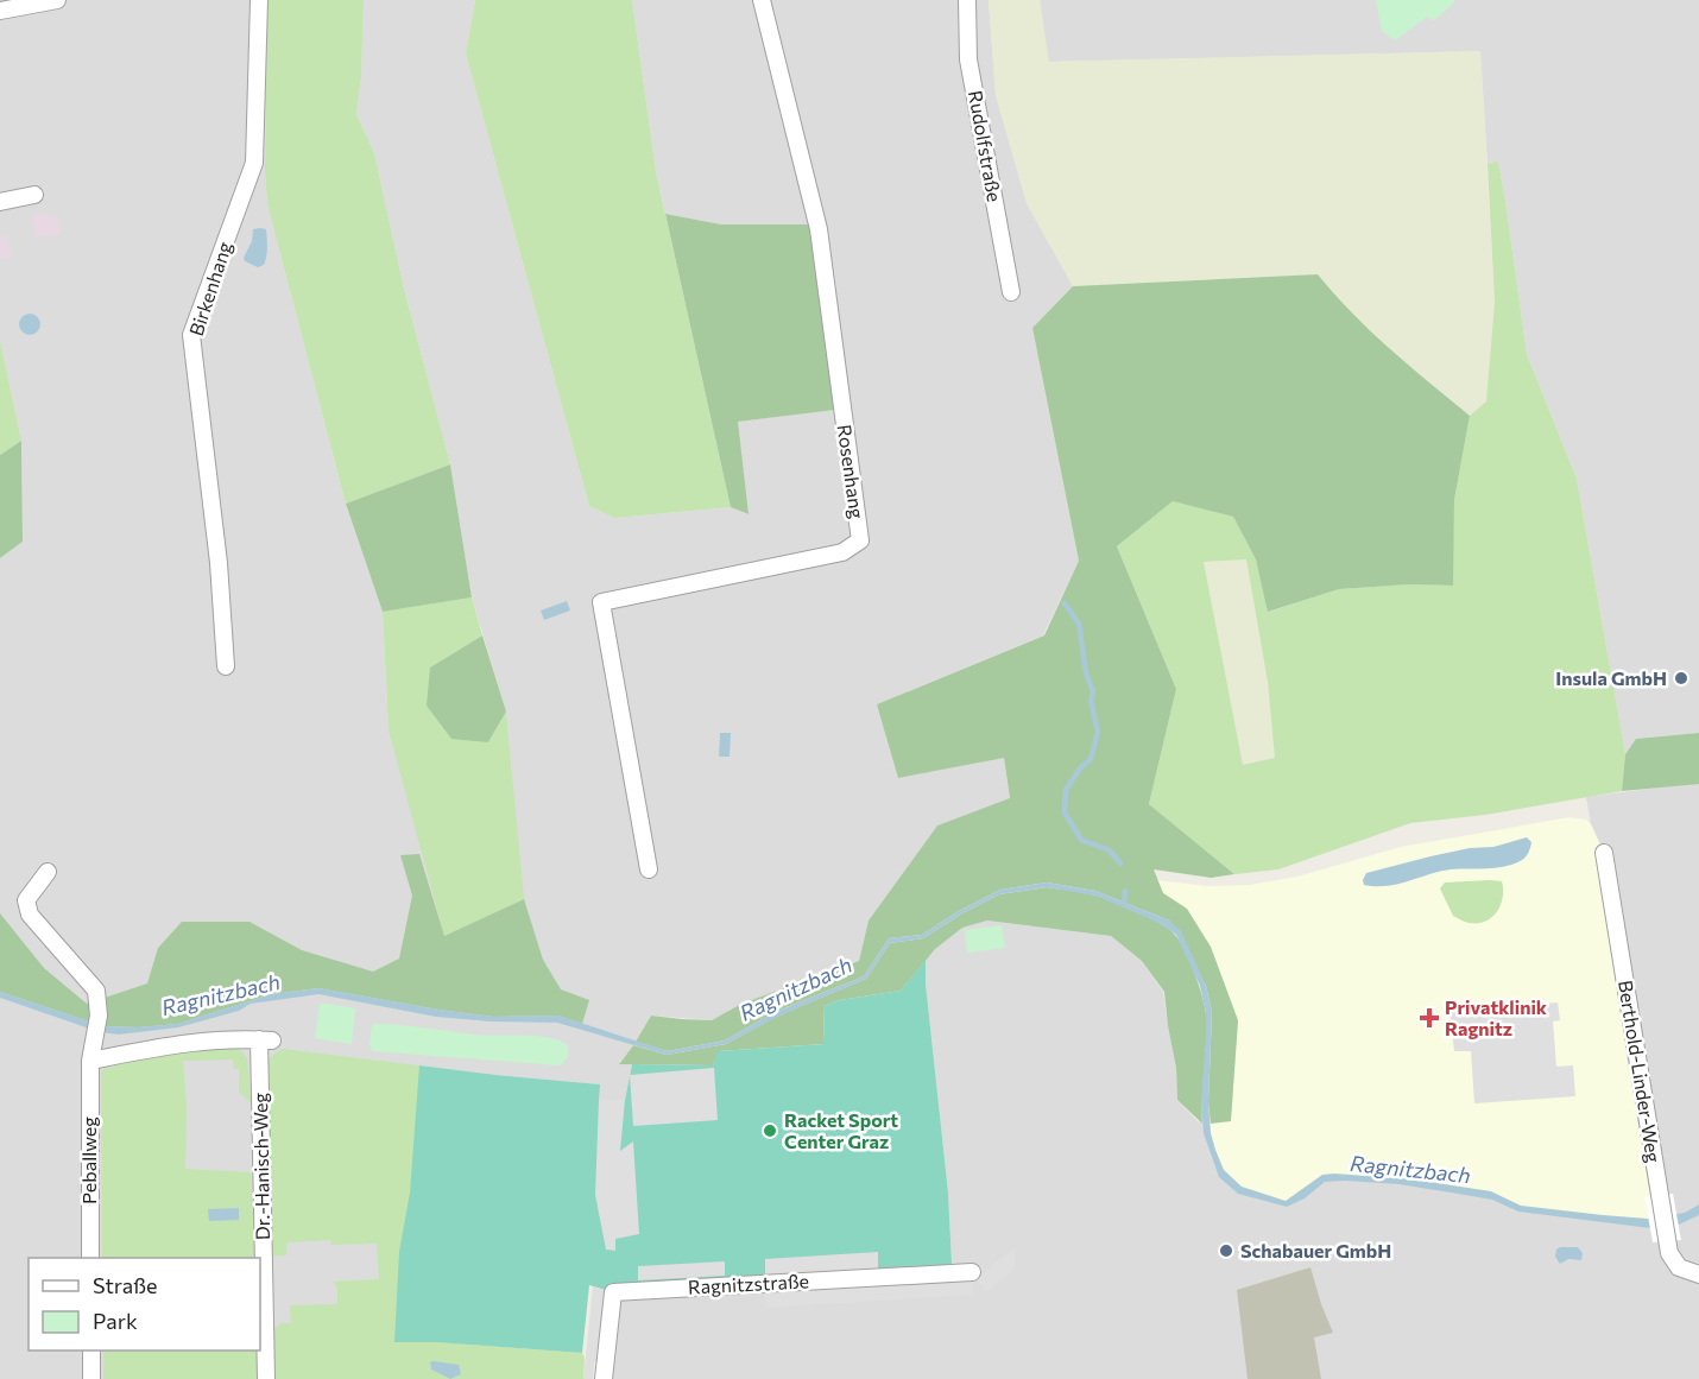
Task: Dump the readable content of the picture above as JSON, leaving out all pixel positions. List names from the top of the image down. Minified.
{"streets":{"street":["Rudolfstraße","Birkenhang","Rosenhang","Berthold-Linder-Weg","Peballweg","Dr.-Hanisch-Weg","Ragnitzstraße"]},"crossings":[["Peballweg","Dr.-Hanisch-Weg"]],"water":["Ragnitzbach"],"places":{"other":["Insula GmbH","Racket Sport Center Graz","Schabauer GmbH"],"health":["Privatklinik Ragnitz"]},"legend":["Straße","Park"]}
